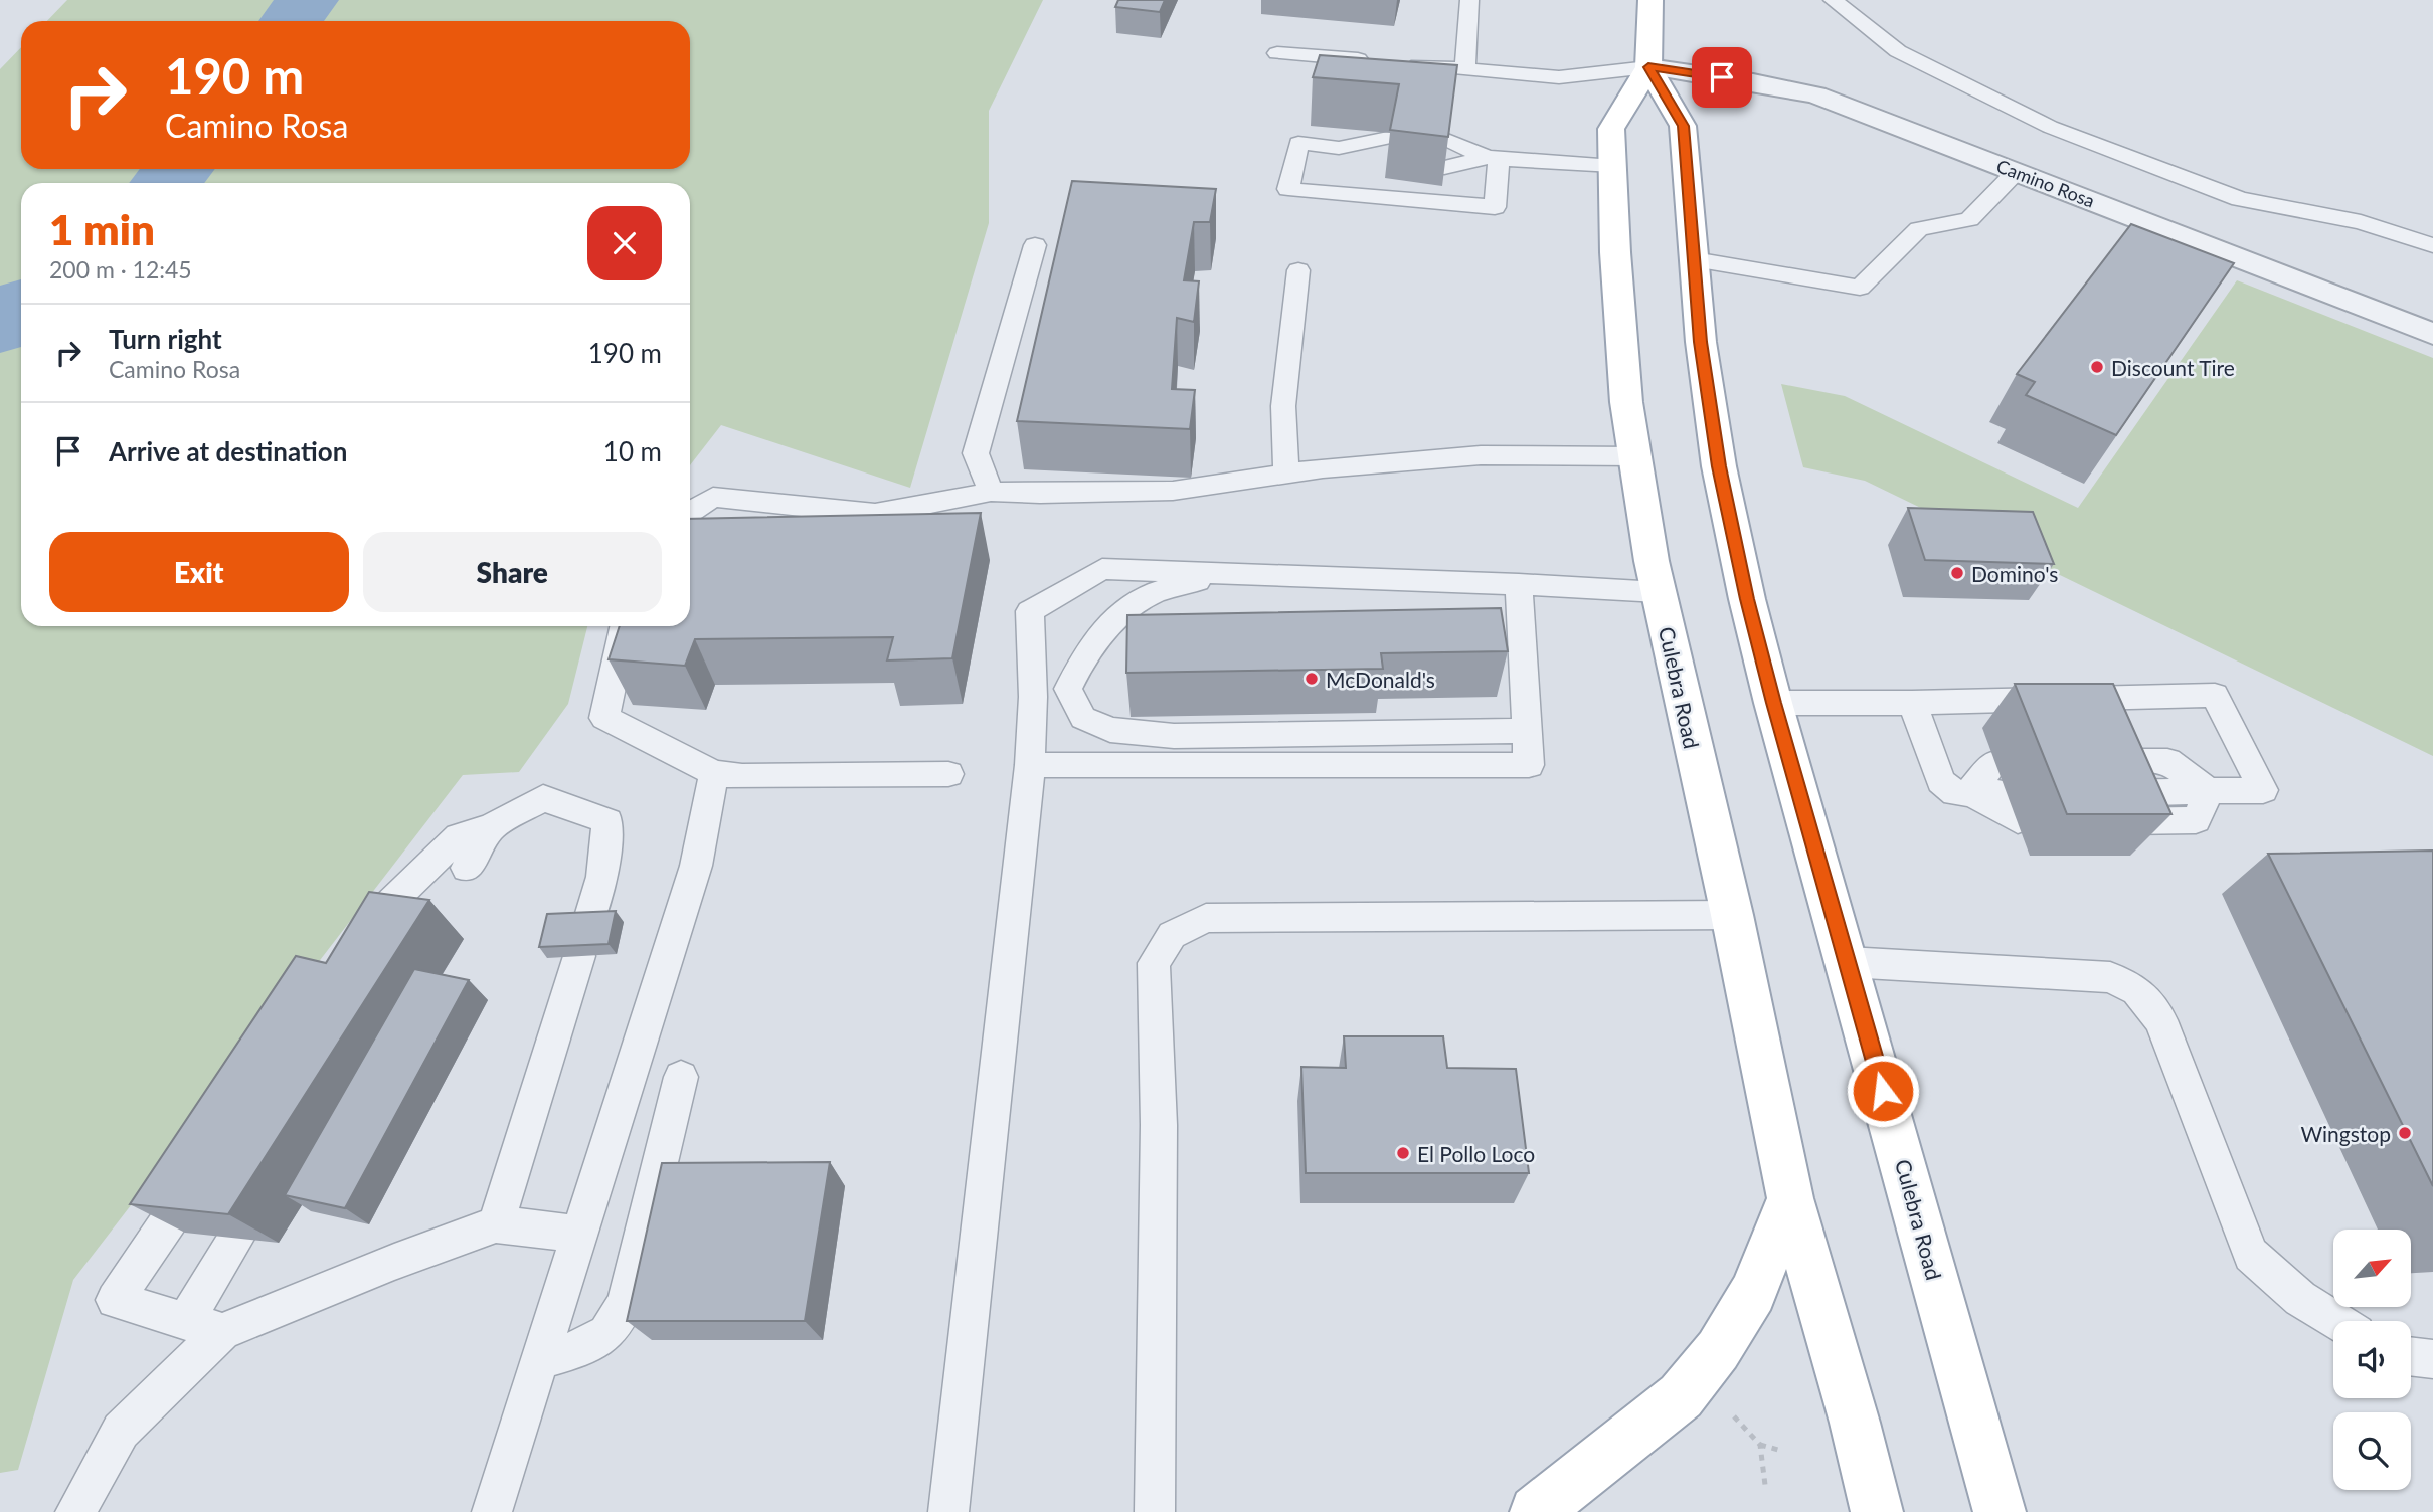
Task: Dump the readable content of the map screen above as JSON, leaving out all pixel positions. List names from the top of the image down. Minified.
{"streets":{"main road":["Culebra Road"],"street":["Camino Rosa"]},"crossings":[["Camino Rosa","Culebra Road"]],"places":["Discount Tire","Domino's","McDonald's","Wingstop","El Pollo Loco"],"north":"top right","page":{"turn":["190 m","Camino Rosa"],"heading":["1 min","200 m · 12:45"],"list":[{"name":"Turn right","note":"Camino Rosa","value":"190 m"},{"name":"Arrive at destination","value":"10 m"}],"buttons":["Exit","Share"]}}
